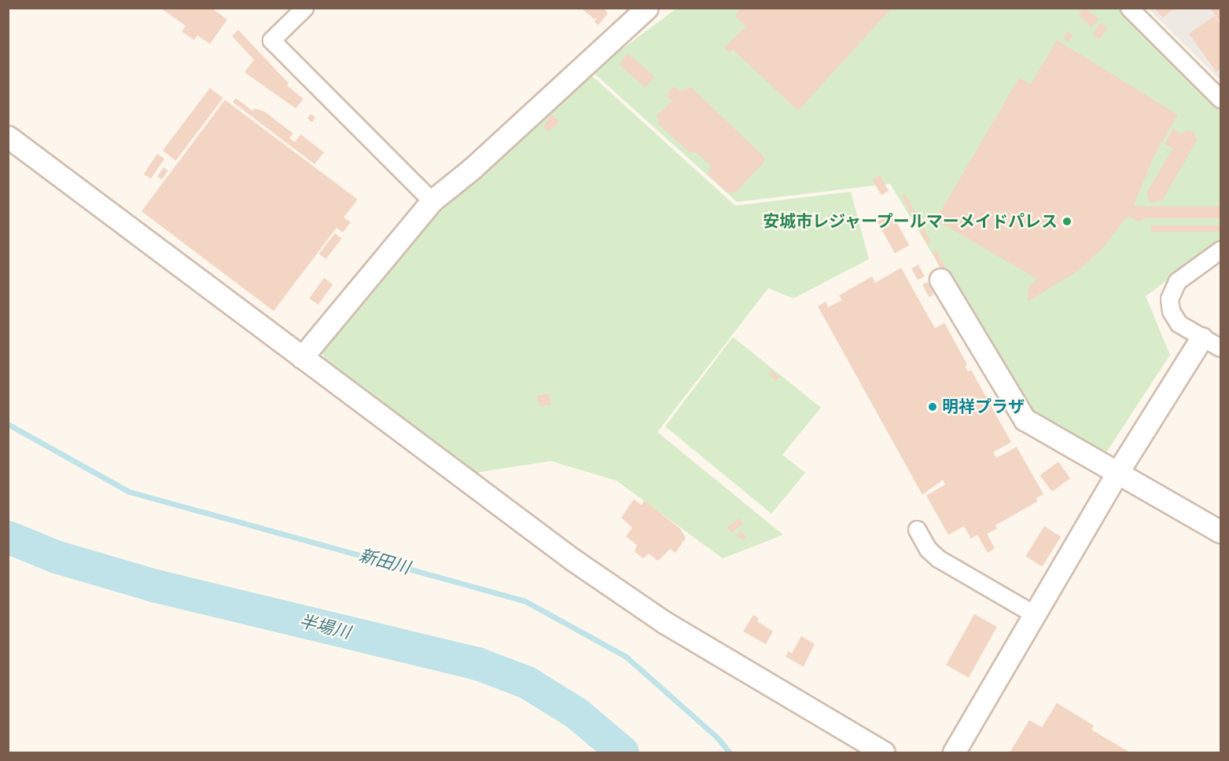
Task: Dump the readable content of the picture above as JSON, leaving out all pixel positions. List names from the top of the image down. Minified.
{"water":["新田川","半場川"],"places":["安城市レジャープールマーメイドパレス","明祥プラザ"]}
